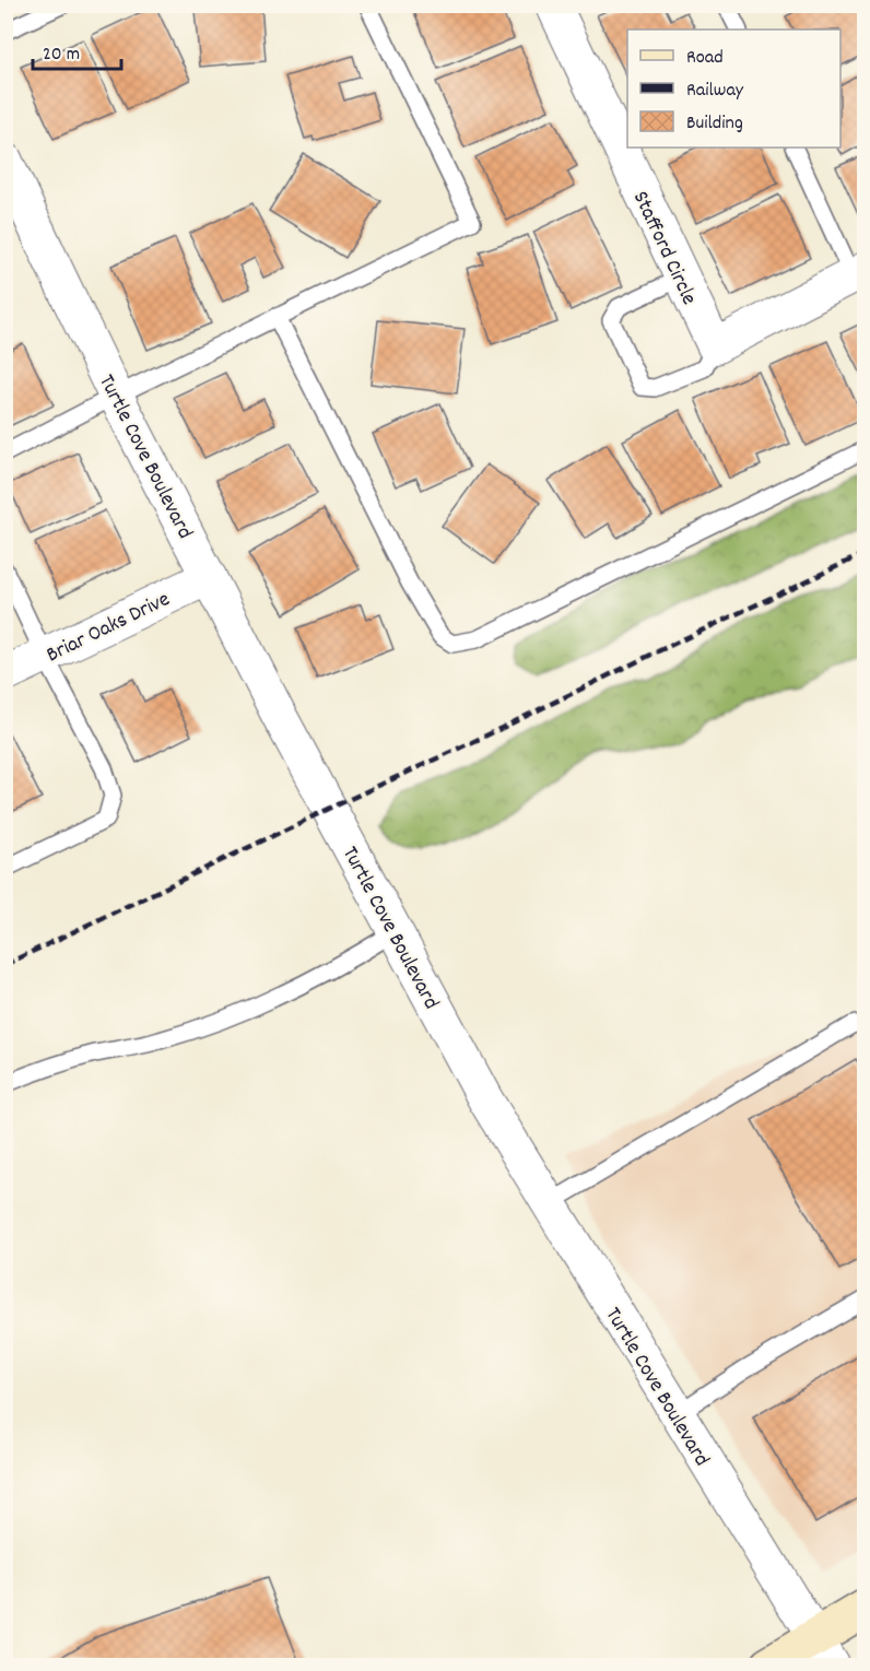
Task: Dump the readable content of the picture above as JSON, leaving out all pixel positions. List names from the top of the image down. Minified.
{"streets":{"street":["Stafford Circle","Turtle Cove Boulevard","Briar Oaks Drive"]},"crossings":[["Turtle Cove Boulevard","Briar Oaks Drive"]],"legend":["Road","Railway","Building"],"scale_bar":"20 m"}
